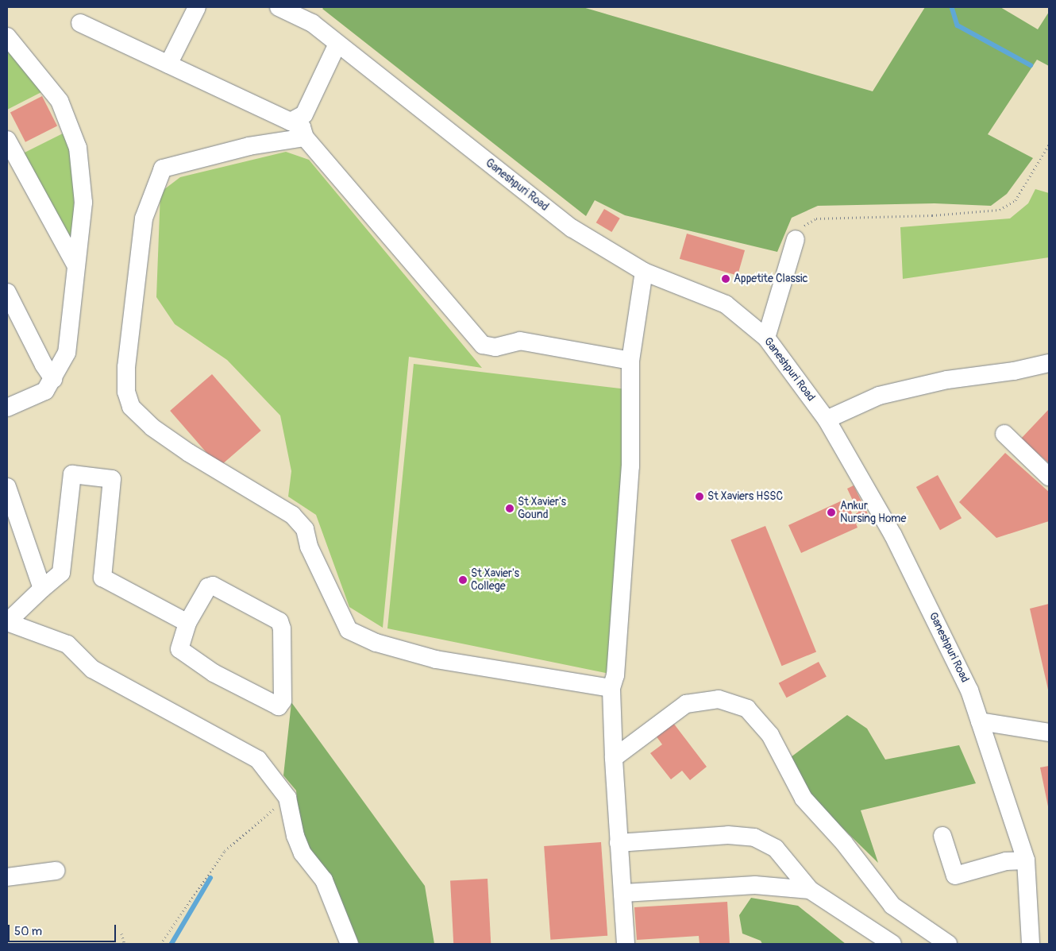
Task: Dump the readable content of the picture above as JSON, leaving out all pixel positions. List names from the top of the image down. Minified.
{"streets":{"street":["Ganeshpuri Road"]},"places":["Appetite Classic","St Xaviers HSSC","St Xavier's Gound","Ankur Nursing Home","St Xavier's College"],"scale_bar":"50 m"}
